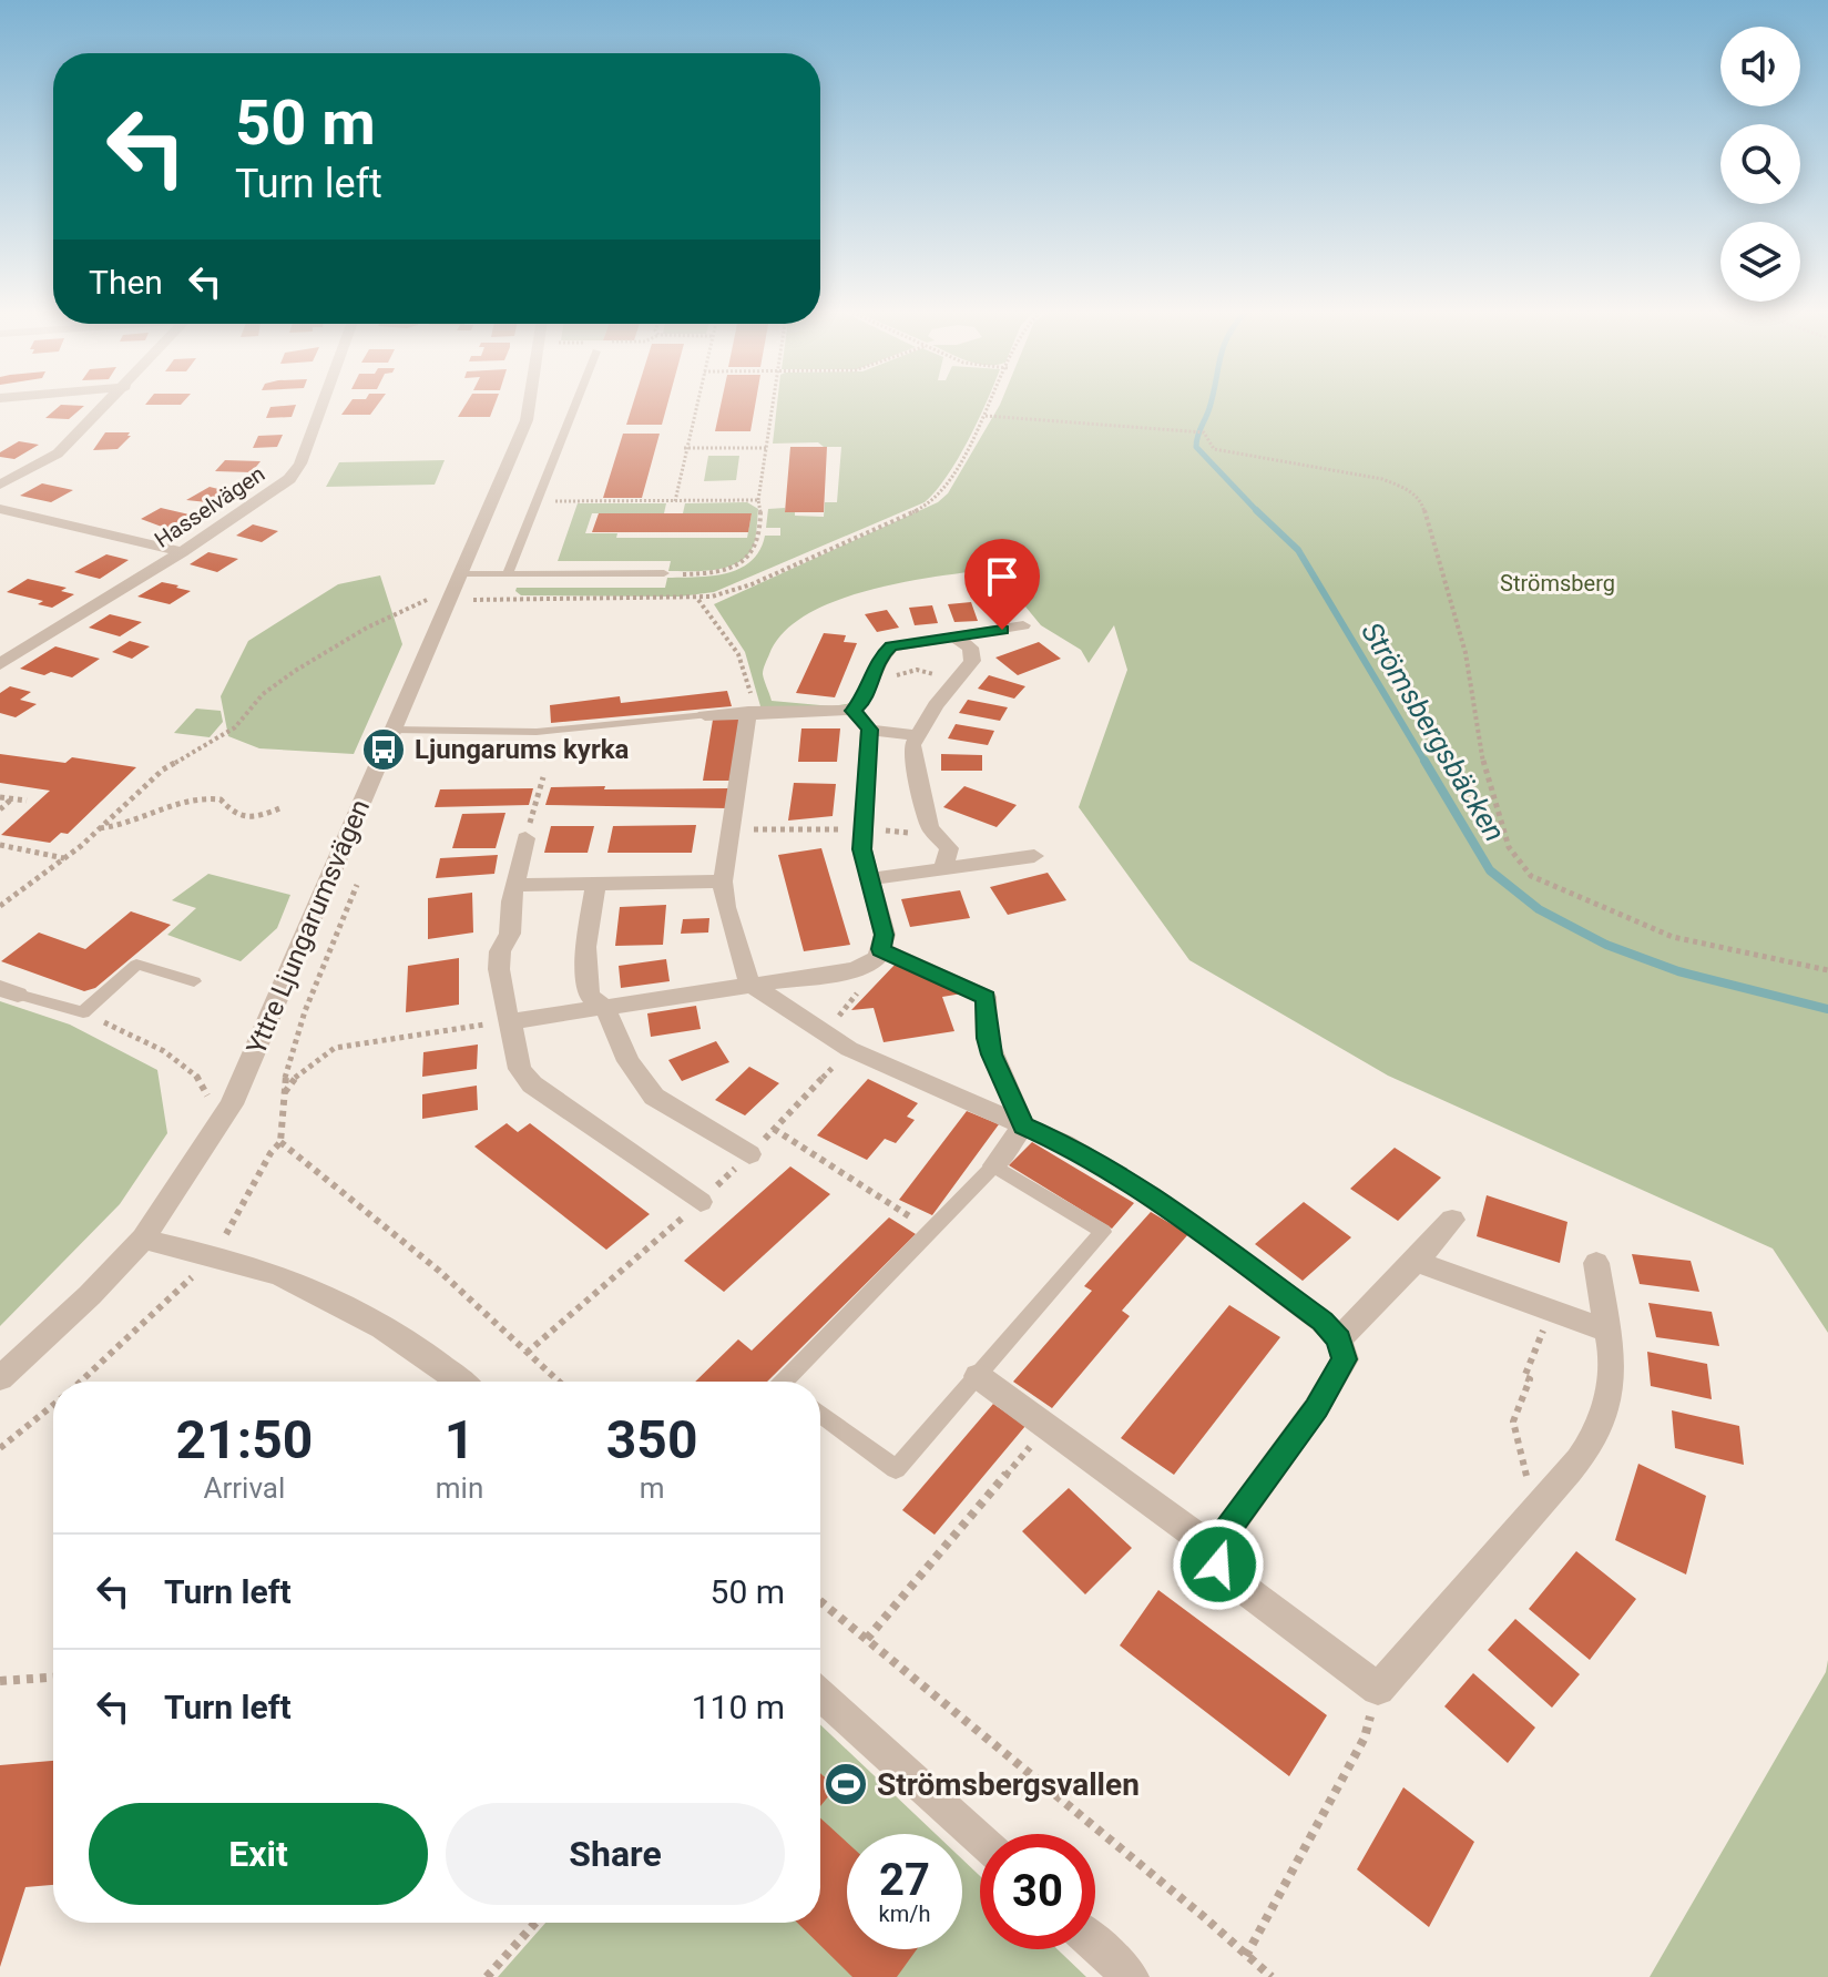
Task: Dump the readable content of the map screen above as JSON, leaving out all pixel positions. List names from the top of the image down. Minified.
{"streets":{"street":["Hasselvägen","Yttre Ljungarumsvägen"]},"water":["Strömsbergsbäcken"],"parks":["Strömsberg"],"places":{"bus stop":["Ljungarums kyrka"],"sports":["Strömsbergsvallen"]},"page":{"turn":["50 m","Turn left"],"then":"Then","eta":["21:50","Arrival","1","min","350","m"],"list":[{"name":"Turn left","value":"50 m"},{"name":"Turn left","value":"110 m"}],"buttons":["Exit","Share"],"speed":"27 km/h","limit":"30"}}
